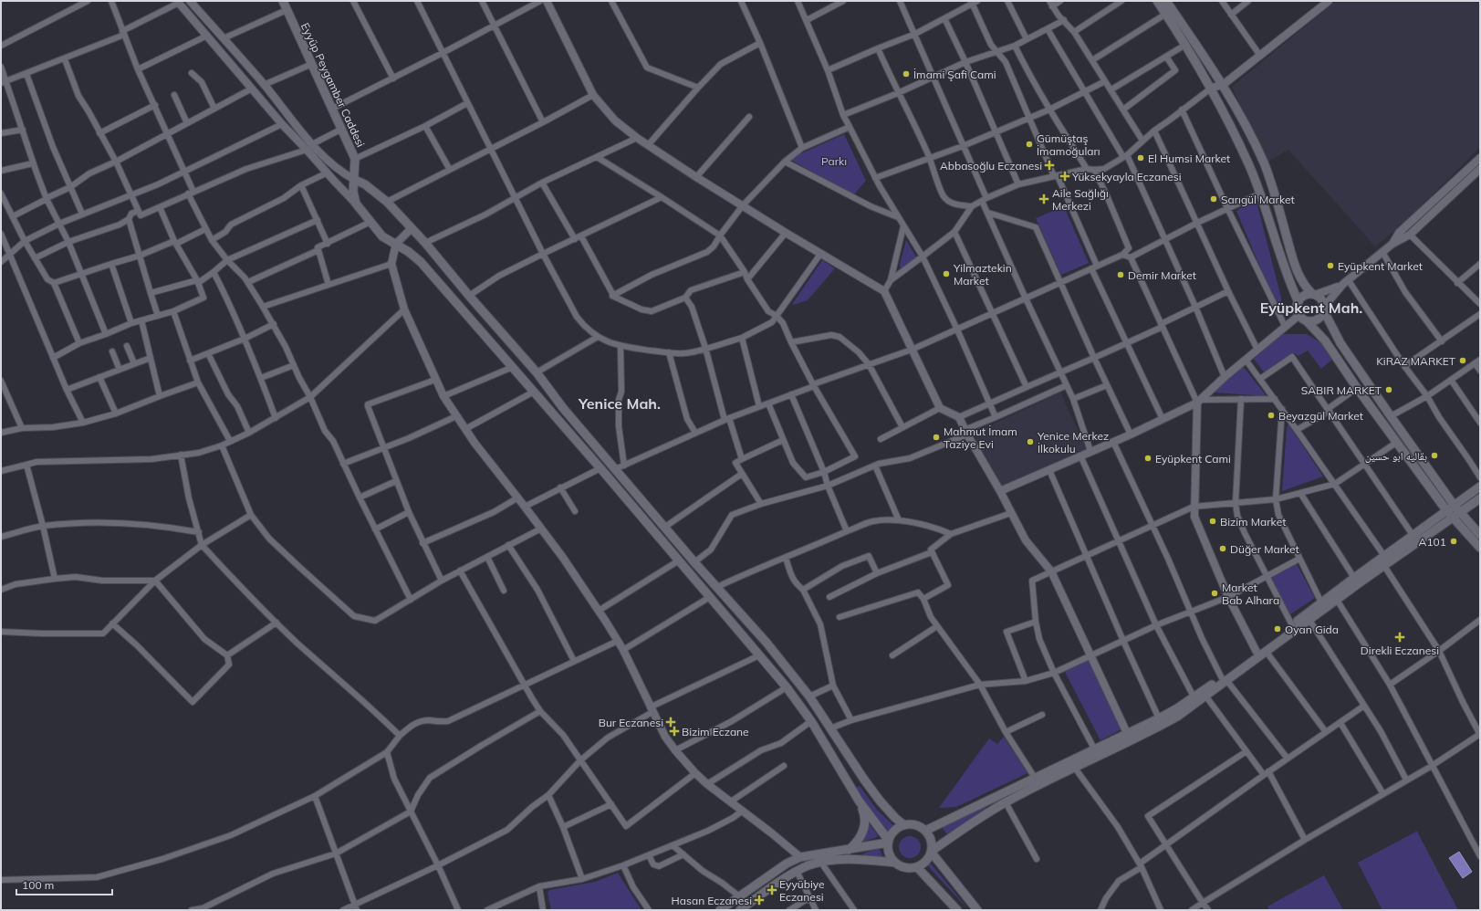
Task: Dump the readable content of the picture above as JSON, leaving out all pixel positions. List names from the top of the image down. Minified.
{"streets":{"main road":["Eyyüp Peygamber Caddesi"]},"districts":["Eyüpkent Mah.","Yenice Mah."],"parks":["Parkı"],"places":{"other":["İmami Şafi Cami","Gümüştaş İmamoğuları","El Humsi Market","Sarıgül Market","Eyüpkent Market","Yilmaztekin Market","Demir Market","KiRAZ MARKET","SABIR MARKET","Beyazgül Market","Mahmut İmam Taziye Evi","Yenice Merkez İlkokulu","بقاليه ابو حسين","Eyüpkent Cami","Bizim Market","A101","Düğer Market","Market Bab Alhara","Oyan Gida"],"health":["Abbasoğlu Eczanesi","Yüksekyayla Eczanesi","Aile Sağlığı Merkezi","Direkli Eczanesi","Bur Eczanesi","Bizim Eczane","Eyyübiye Eczanesi","Hasan Eczanesi"]},"scale_bar":"100 m"}
